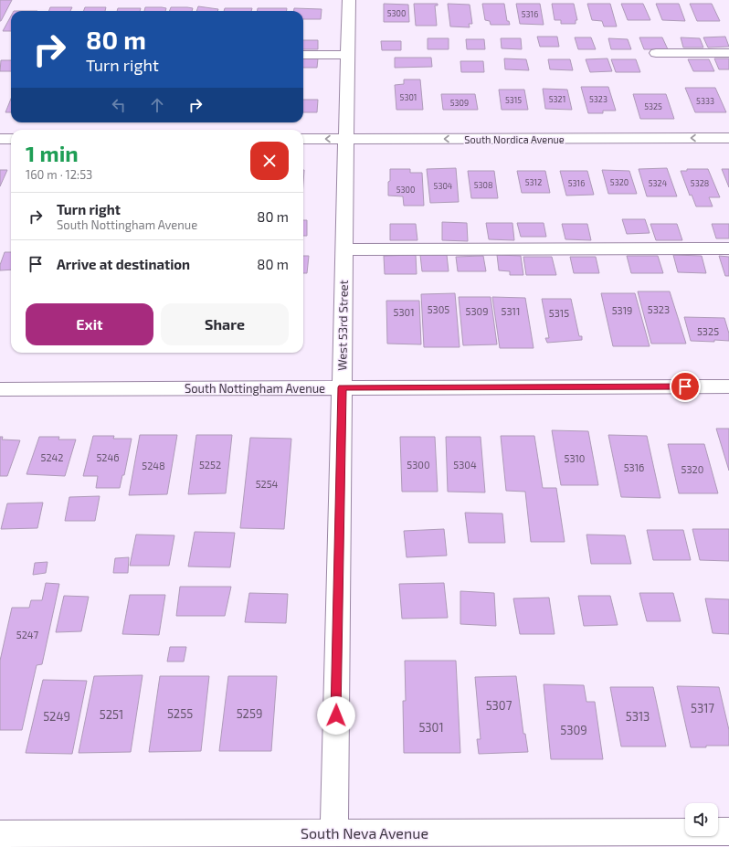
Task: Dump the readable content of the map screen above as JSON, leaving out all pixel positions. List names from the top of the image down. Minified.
{"streets":{"street":["South Nordica Avenue","West 53rd Street","South Nottingham Avenue","South Neva Avenue"]},"crossings":[["South Nordica Avenue","West 53rd Street"],["West 53rd Street","South Nottingham Avenue"],["West 53rd Street","South Neva Avenue"]],"house_numbers":["5300","5316","5301","5321","5323","5315","5333","5309","5325","5312","5320","5316","5324","5328","5308","5304","5300","5305","5323","5319","5309","5311","5301","5315","5325","5242","5246","5310","5252","5300","5304","5248","5316","5320","5254","5247","5307","5317","5255","5259","5251","5249","5313","5301","5309"],"page":{"turn":["80 m","Turn right"],"heading":["1 min","160 m · 12:53"],"list":[{"name":"Turn right","note":"South Nottingham Avenue","value":"80 m"},{"name":"Arrive at destination","value":"80 m"}],"buttons":["Exit","Share"]}}
